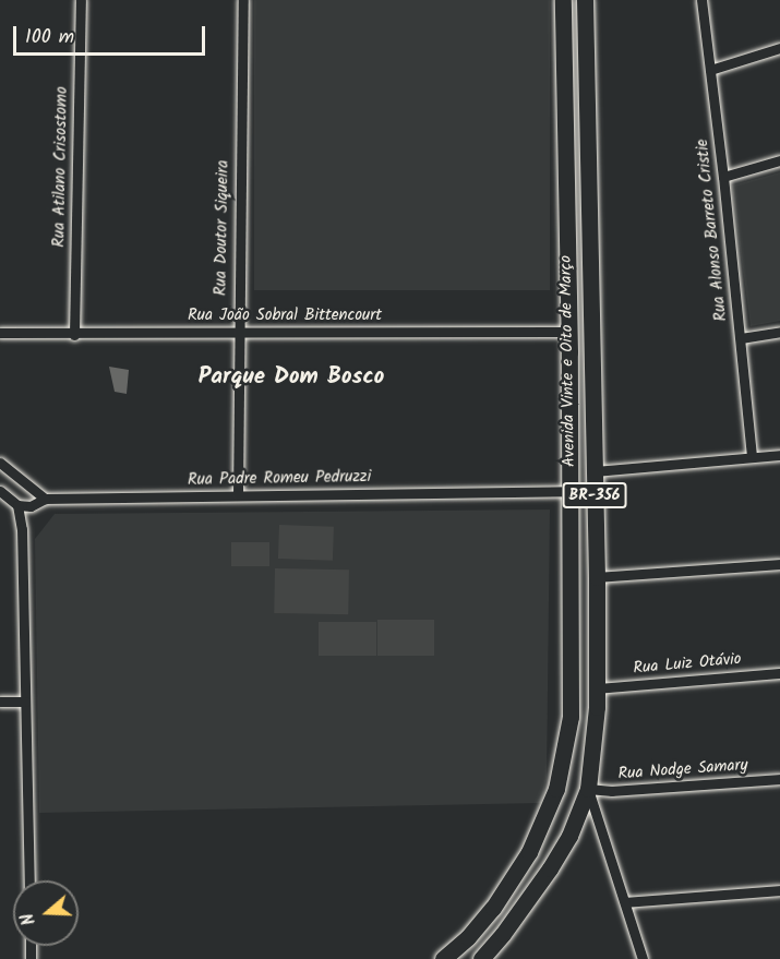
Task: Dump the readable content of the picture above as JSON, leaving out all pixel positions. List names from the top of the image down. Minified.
{"streets":{"main road":["Avenida Vinte e Oito de Março","BR-356"],"street":["Rua Atilano Crisostomo","Rua Doutor Siqueira","Rua Alonso Barreto Cristie","Rua João Sobral Bittencourt","Rua Padre Romeu Pedruzzi","Rua Luiz Otávio","Rua Nodge Samary"]},"crossings":[["Rua Atilano Crisostomo","Rua João Sobral Bittencourt"],["Rua Doutor Siqueira","Rua João Sobral Bittencourt"],["Rua Doutor Siqueira","Rua Padre Romeu Pedruzzi"],["Rua João Sobral Bittencourt","Avenida Vinte e Oito de Março"],["Avenida Vinte e Oito de Março","Rua Padre Romeu Pedruzzi"],["Avenida Vinte e Oito de Março","Rua Luiz Otávio"],["Avenida Vinte e Oito de Março","Rua Nodge Samary"]],"districts":["Parque Dom Bosco"],"scale_bar":"100 m","north":"left"}
